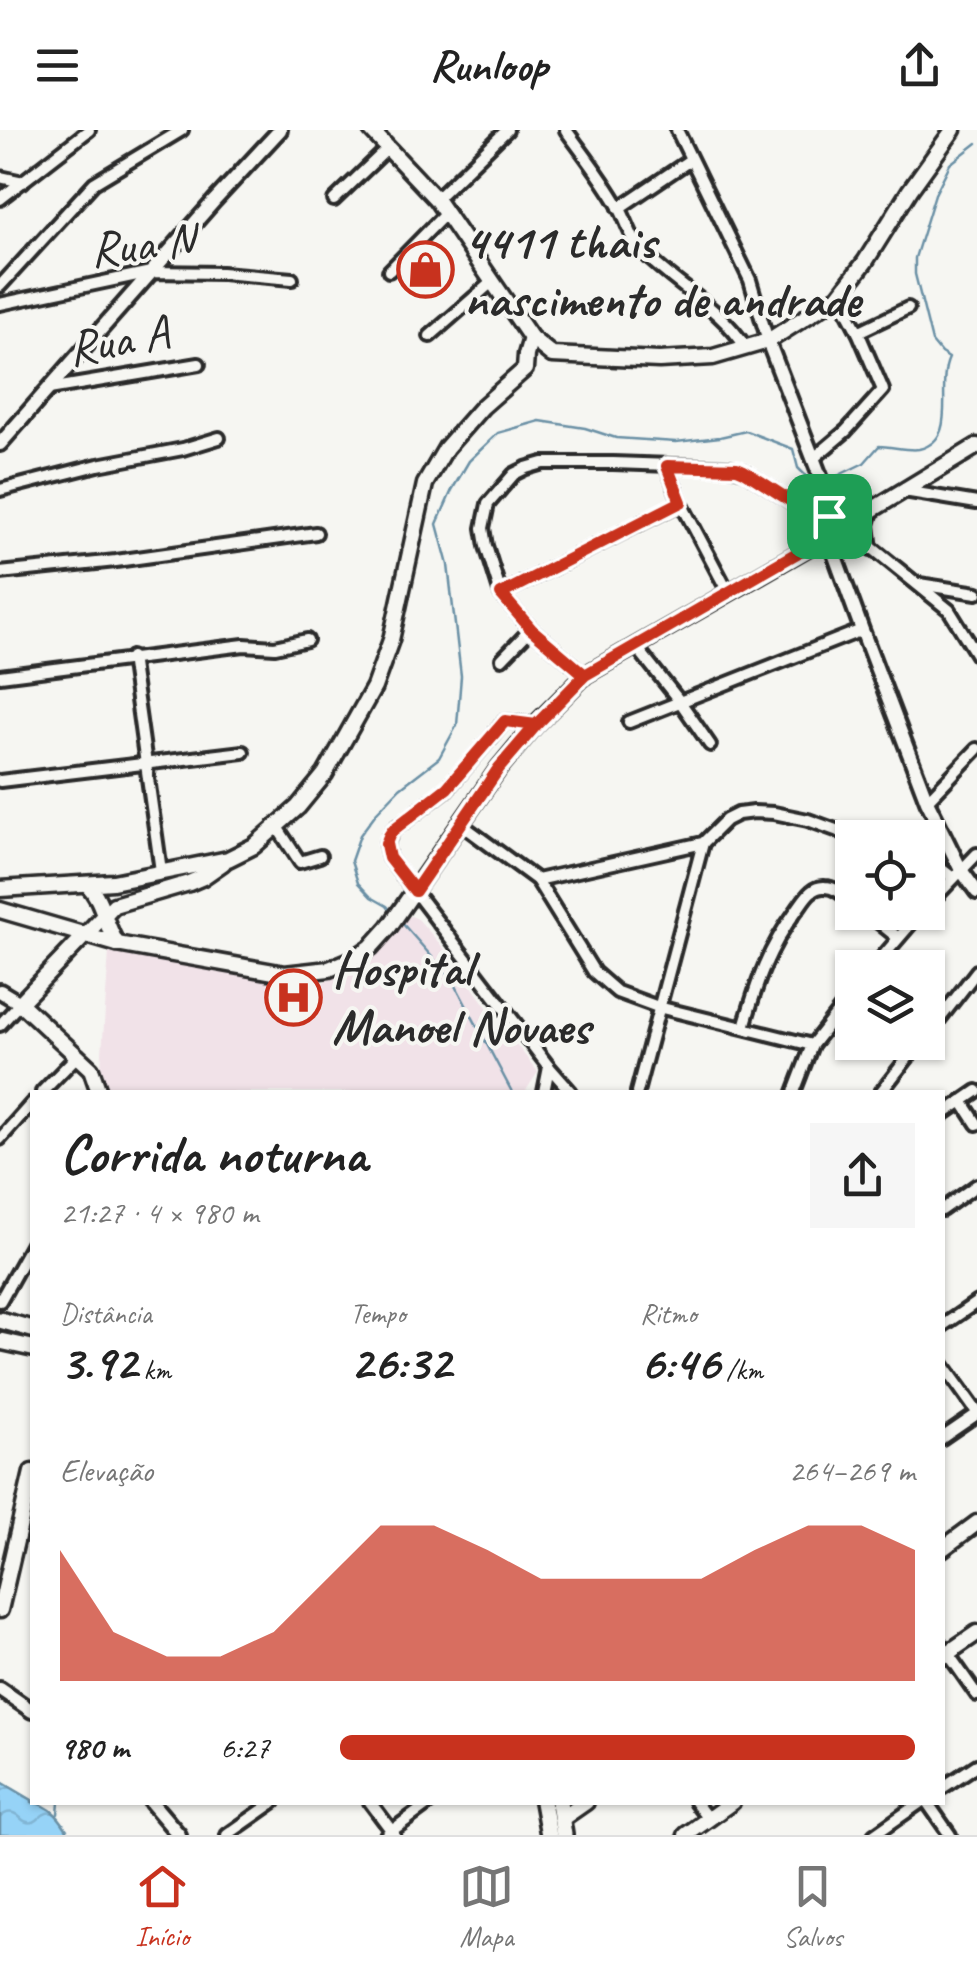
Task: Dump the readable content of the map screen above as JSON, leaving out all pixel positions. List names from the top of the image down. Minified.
{"streets":{"street":["Rua N","Rua A"]},"places":{"shop":["4411 thais nascimento de andrade"],"hospital":["Hospital Manoel Novaes"]},"page":{"header":"Runloop","heading":["Corrida noturna","21:27 · 4 × 980 m"],"stats":[["Distância","3.92 km"],["Tempo","26:32"],["Ritmo","6:46 /km"]],"chart":["Elevação","264–269 m"],"list":[{"name":"980 m","note":"6:27"}],"tabs":["Início","Mapa","Salvos"]}}
